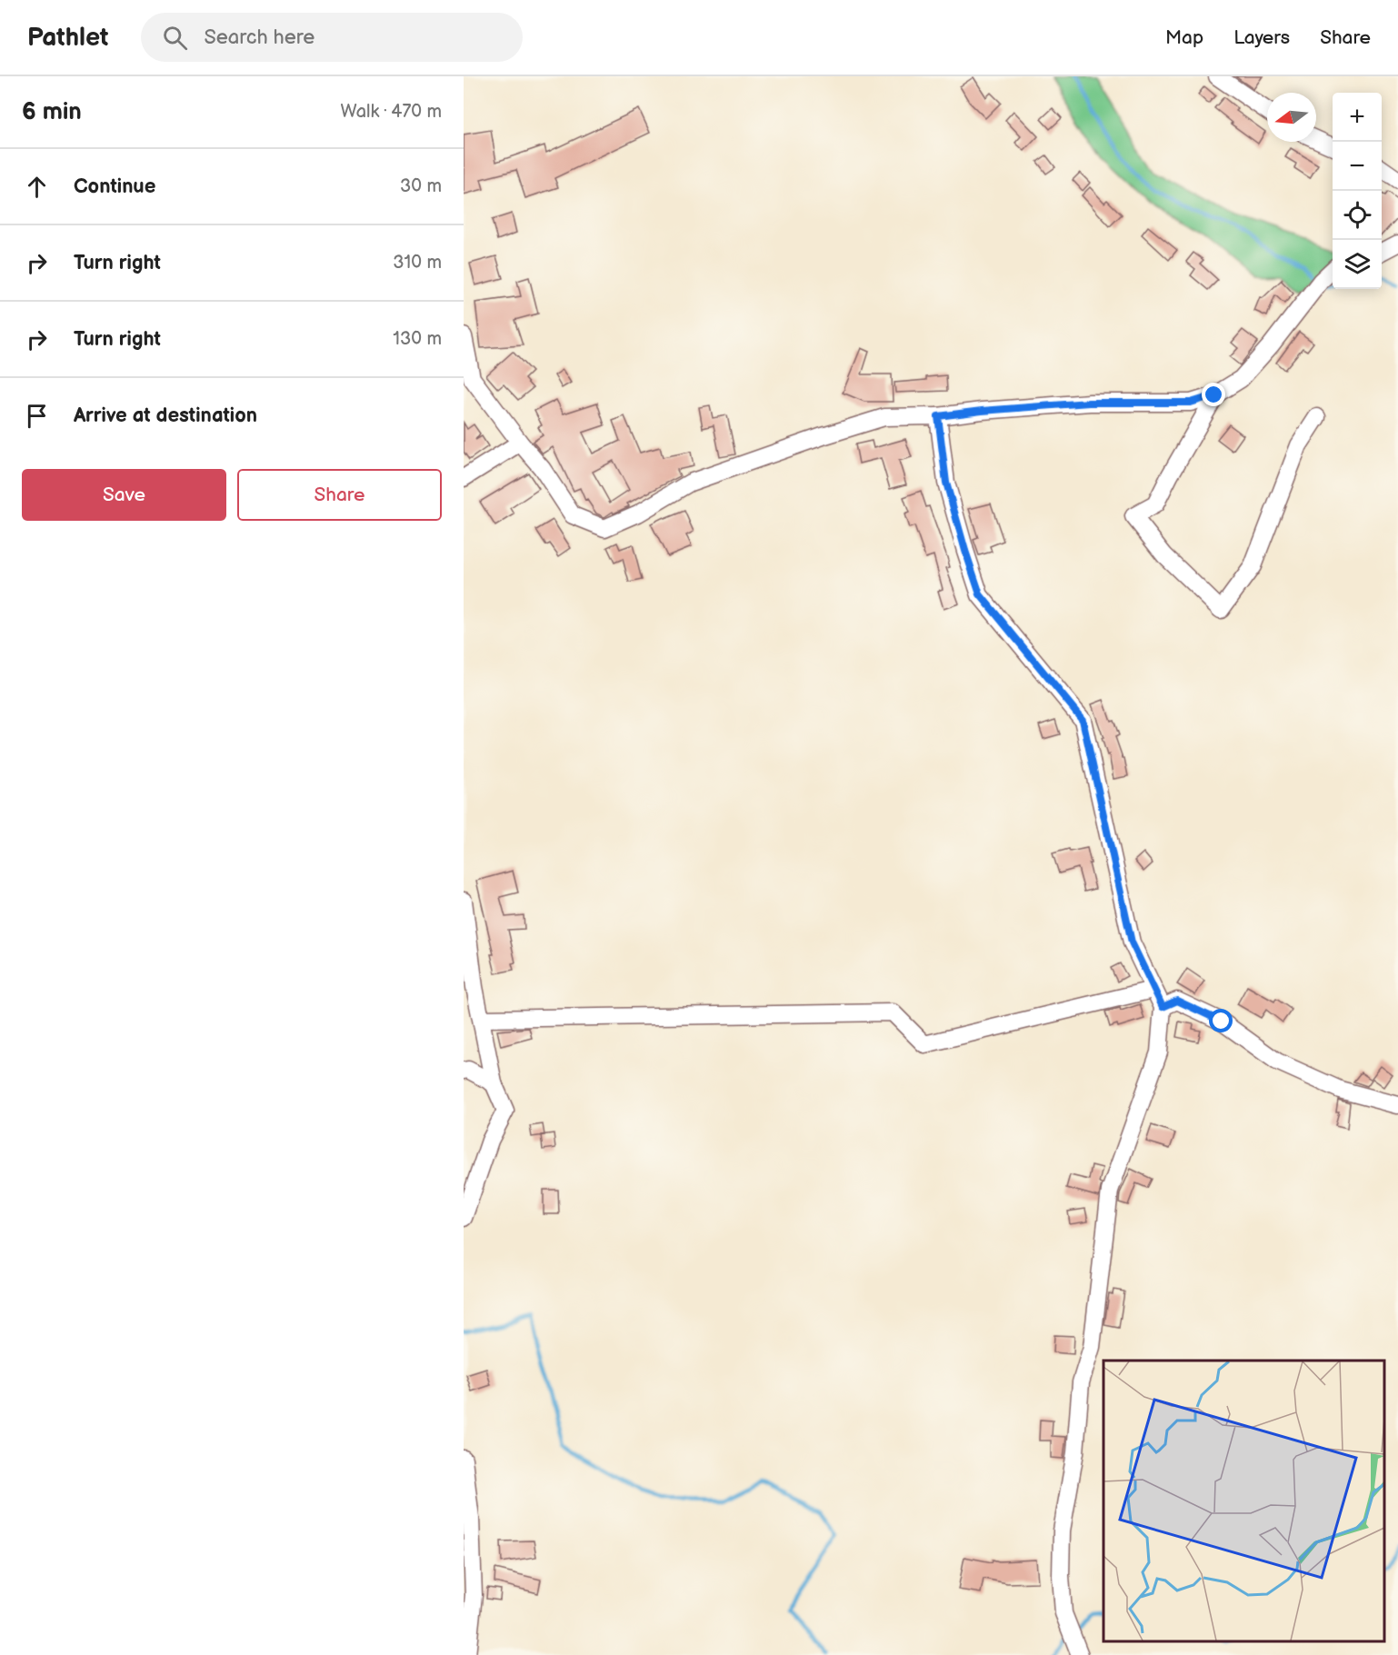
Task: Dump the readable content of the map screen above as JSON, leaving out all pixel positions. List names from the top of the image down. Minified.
{"north":"left","page":{"header":"Pathlet","search":"Search here","nav":["Map","Layers","Share"],"heading":["6 min","Walk · 470 m"],"map_buttons":["+","−"],"list":[["Continue","30 m"],["Turn right","310 m"],["Turn right","130 m"],"Arrive at destination"],"buttons":["Save","Share"]}}
